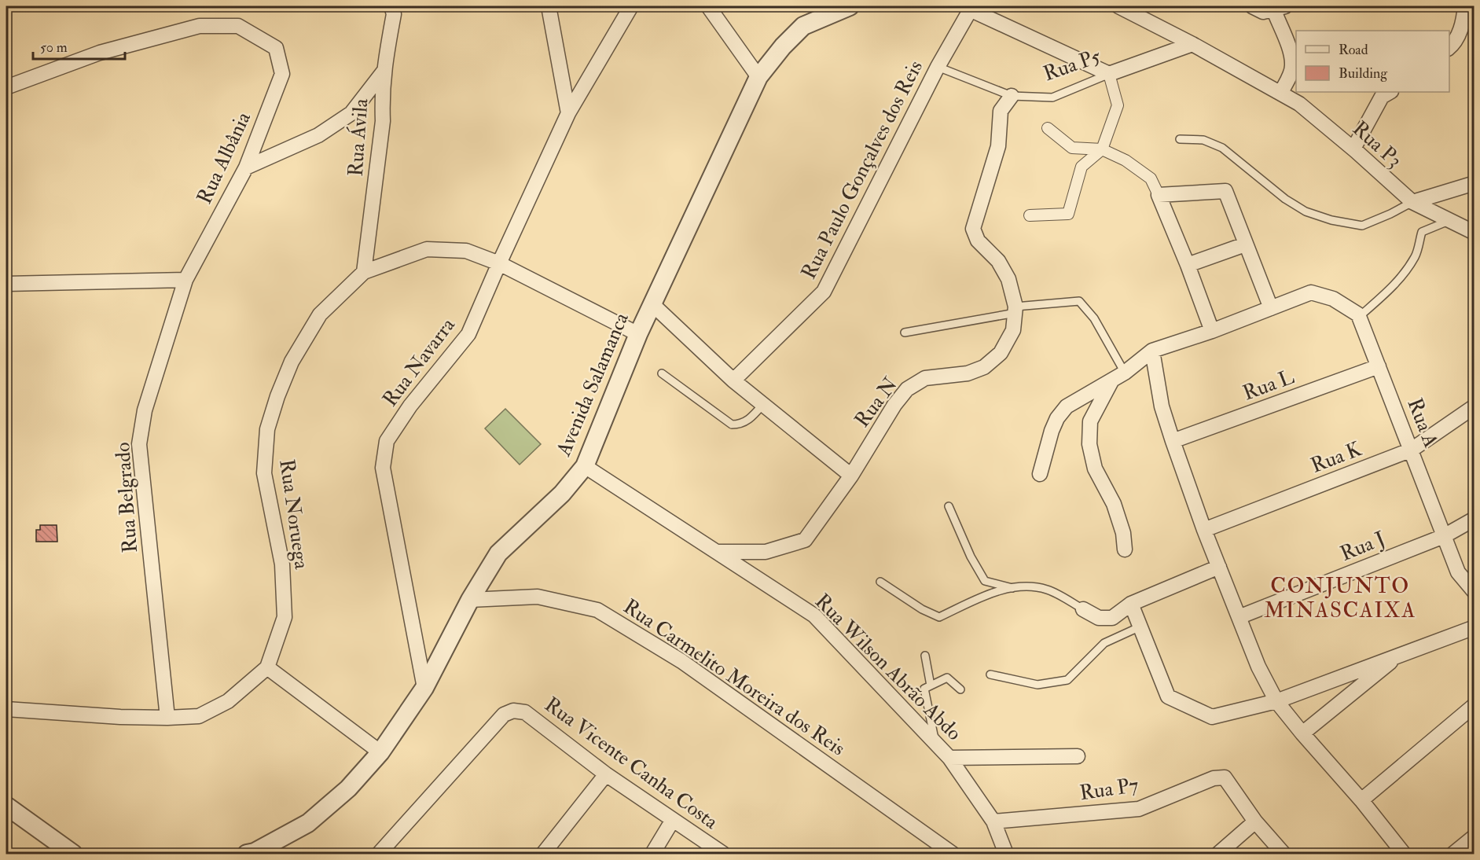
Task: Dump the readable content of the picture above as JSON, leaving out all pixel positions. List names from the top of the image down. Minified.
{"streets":{"street":["Rua P5","Rua Ávila","Rua P3","Rua Albânia","Rua Paulo Gonçalves dos Reis","Rua Navarra","Avenida Salamanca","Rua L","Rua N","Rua A","Rua K","Rua Belgrado","Rua Noruega","Rua J","Rua Wilson Abrão Abdo","Rua Carmelito Moreira dos Reis","Rua Vicente Canha Costa","Rua P7"]},"crossings":[["Rua P5","Rua P3"],["Rua P5","Rua Paulo Gonçalves dos Reis"],["Rua P5","Rua N"],["Rua Ávila","Rua Noruega"],["Rua Albânia","Rua Belgrado"],["Rua Navarra","Avenida Salamanca"],["Rua Navarra","Rua Noruega"],["Avenida Salamanca","Rua Noruega"],["Avenida Salamanca","Rua Wilson Abrão Abdo"],["Avenida Salamanca","Rua Carmelito Moreira dos Reis"],["Rua L","Rua A"],["Rua N","Rua Wilson Abrão Abdo"],["Rua A","Rua K"],["Rua A","Rua J"],["Rua Wilson Abrão Abdo","Rua P7"]],"districts":["CONJUNTO MINASCAIXA"],"legend":["Road","Building"],"scale_bar":"50 m"}
